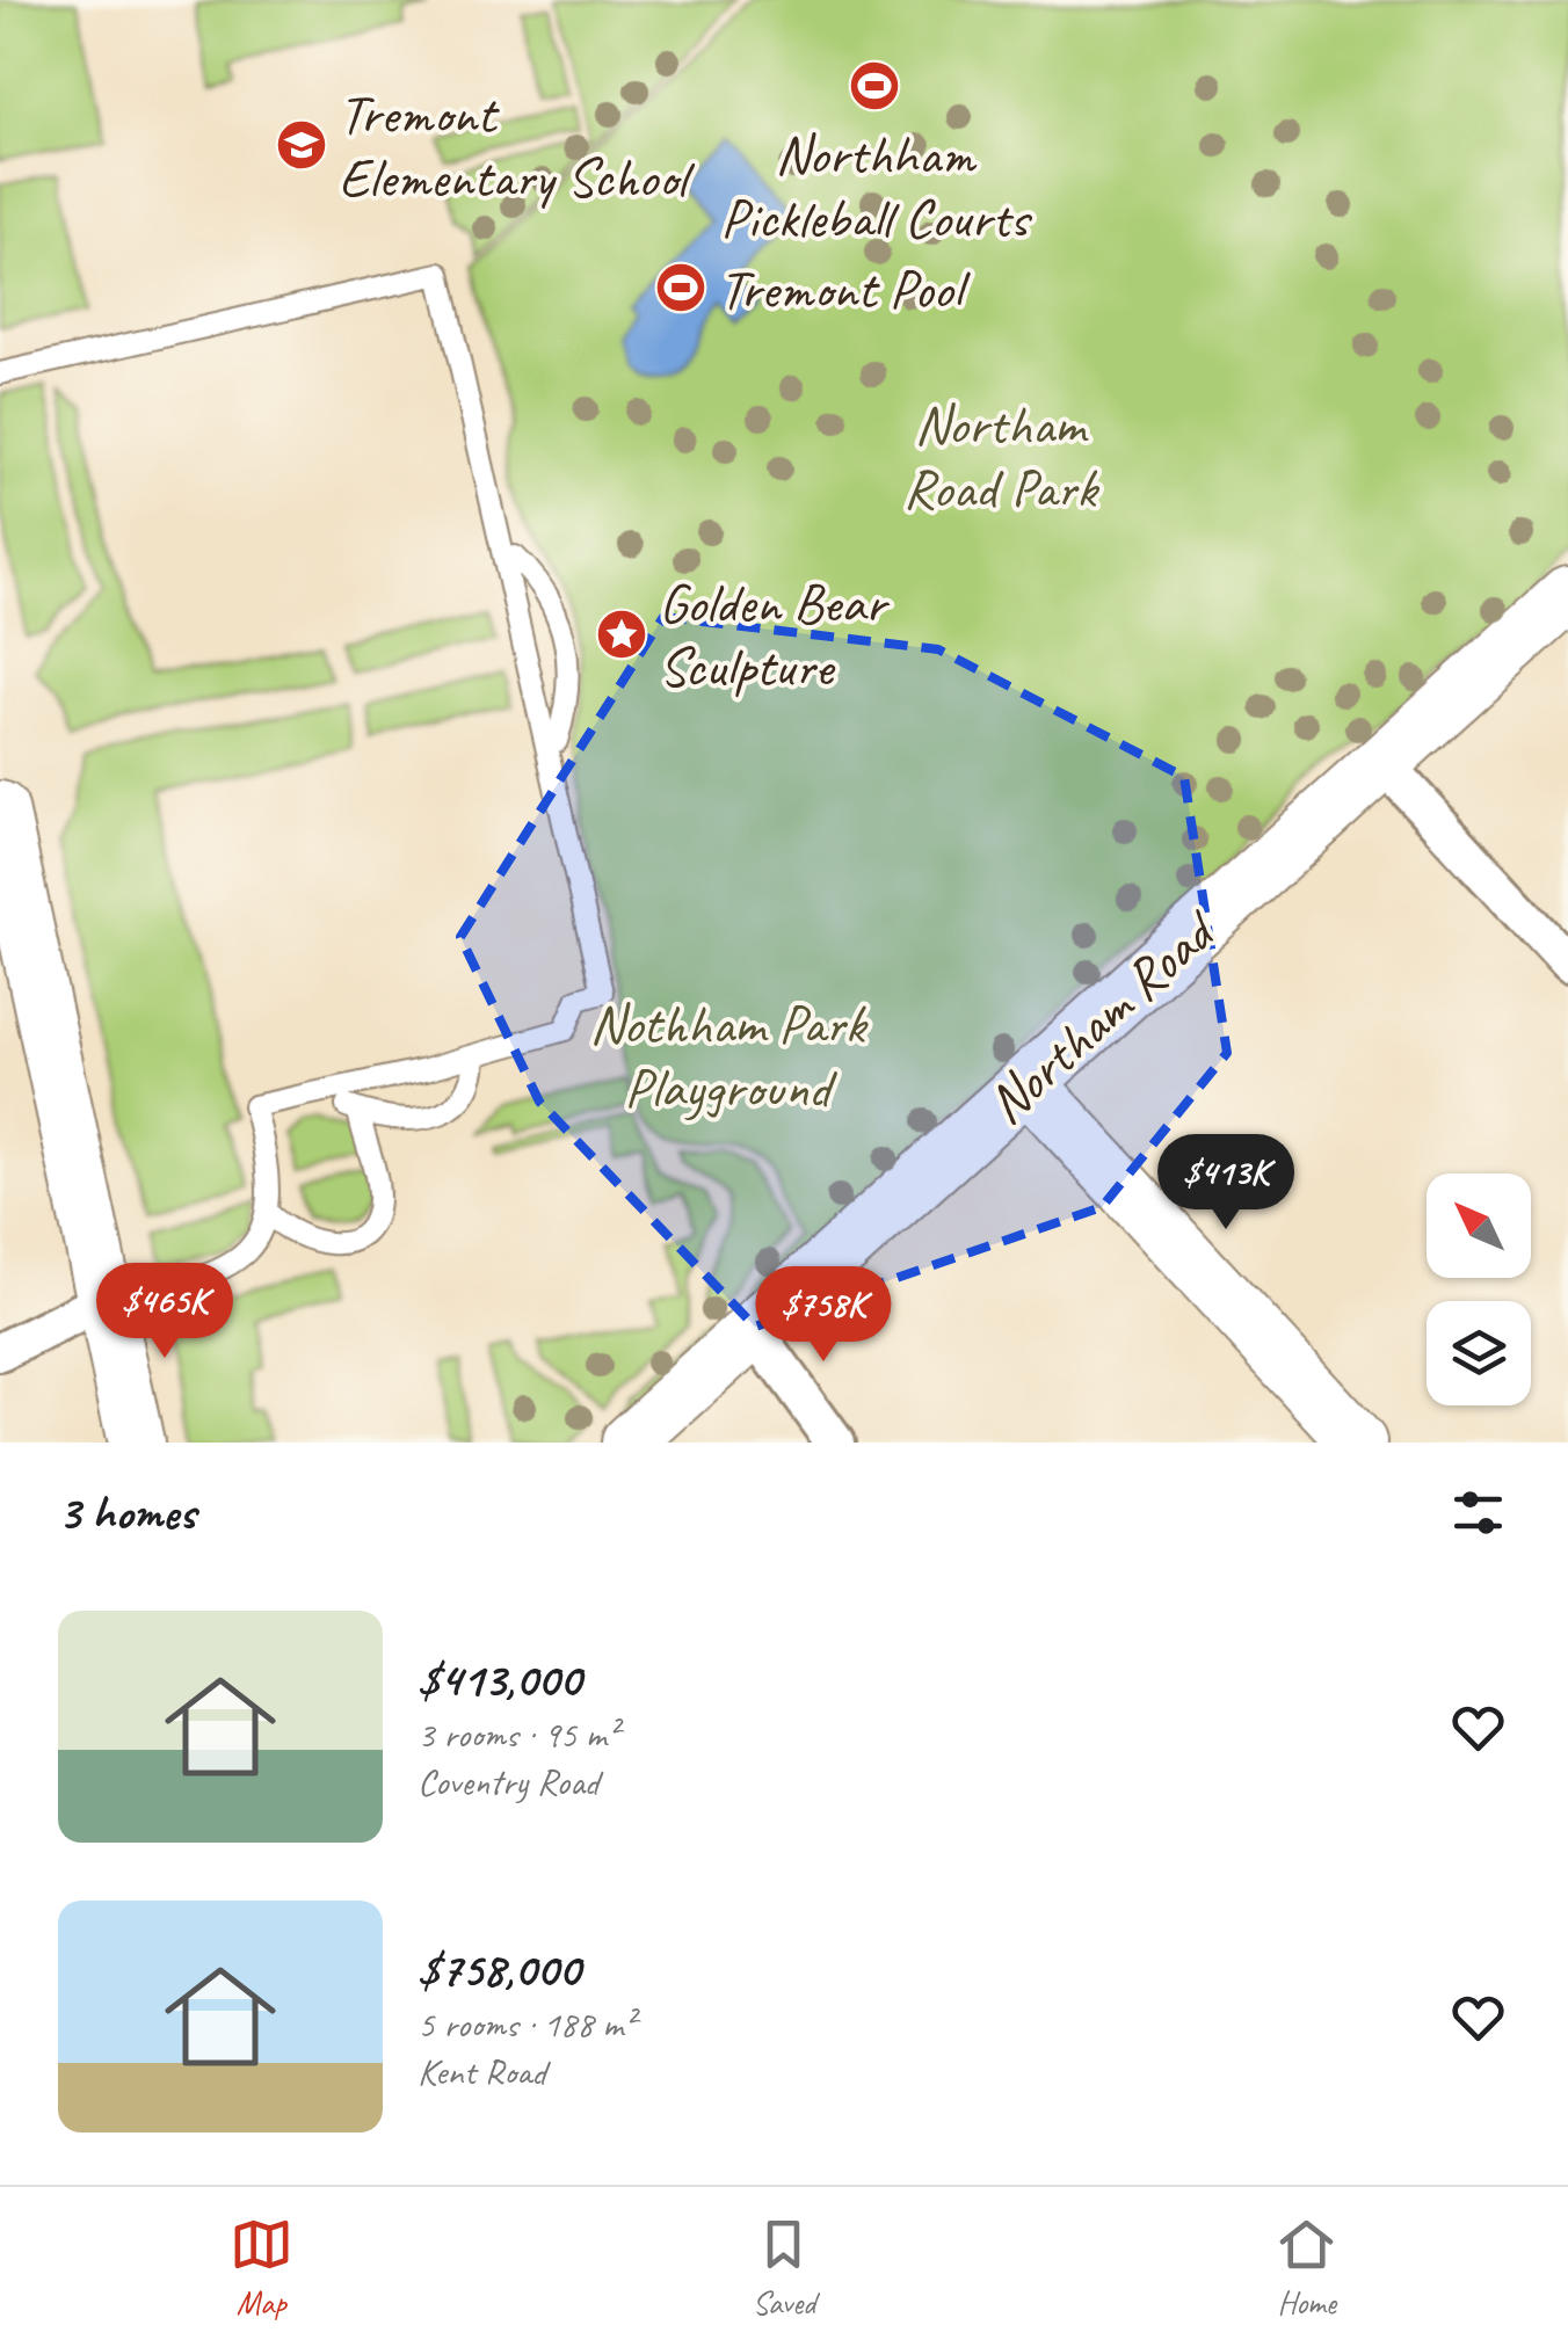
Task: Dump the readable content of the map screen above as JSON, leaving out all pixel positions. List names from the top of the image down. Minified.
{"streets":{"street":["Northam Road"]},"parks":["Northam Road Park","Nothham Park Playground"],"places":{"sports":["Northham Pickleball Courts","Tremont Pool"],"school or university":["Tremont Elementary School"],"place":["Golden Bear Sculpture"]},"north":"top left","page":{"price":["$413K","$465K","$758K"],"heading":"3 homes","list":[{"name":"$413,000","note":"3 rooms · 95 m² · Coventry Road"},{"name":"$758,000","note":"5 rooms · 188 m² · Kent Road"}],"tabs":["Map","Saved","Home"]}}
